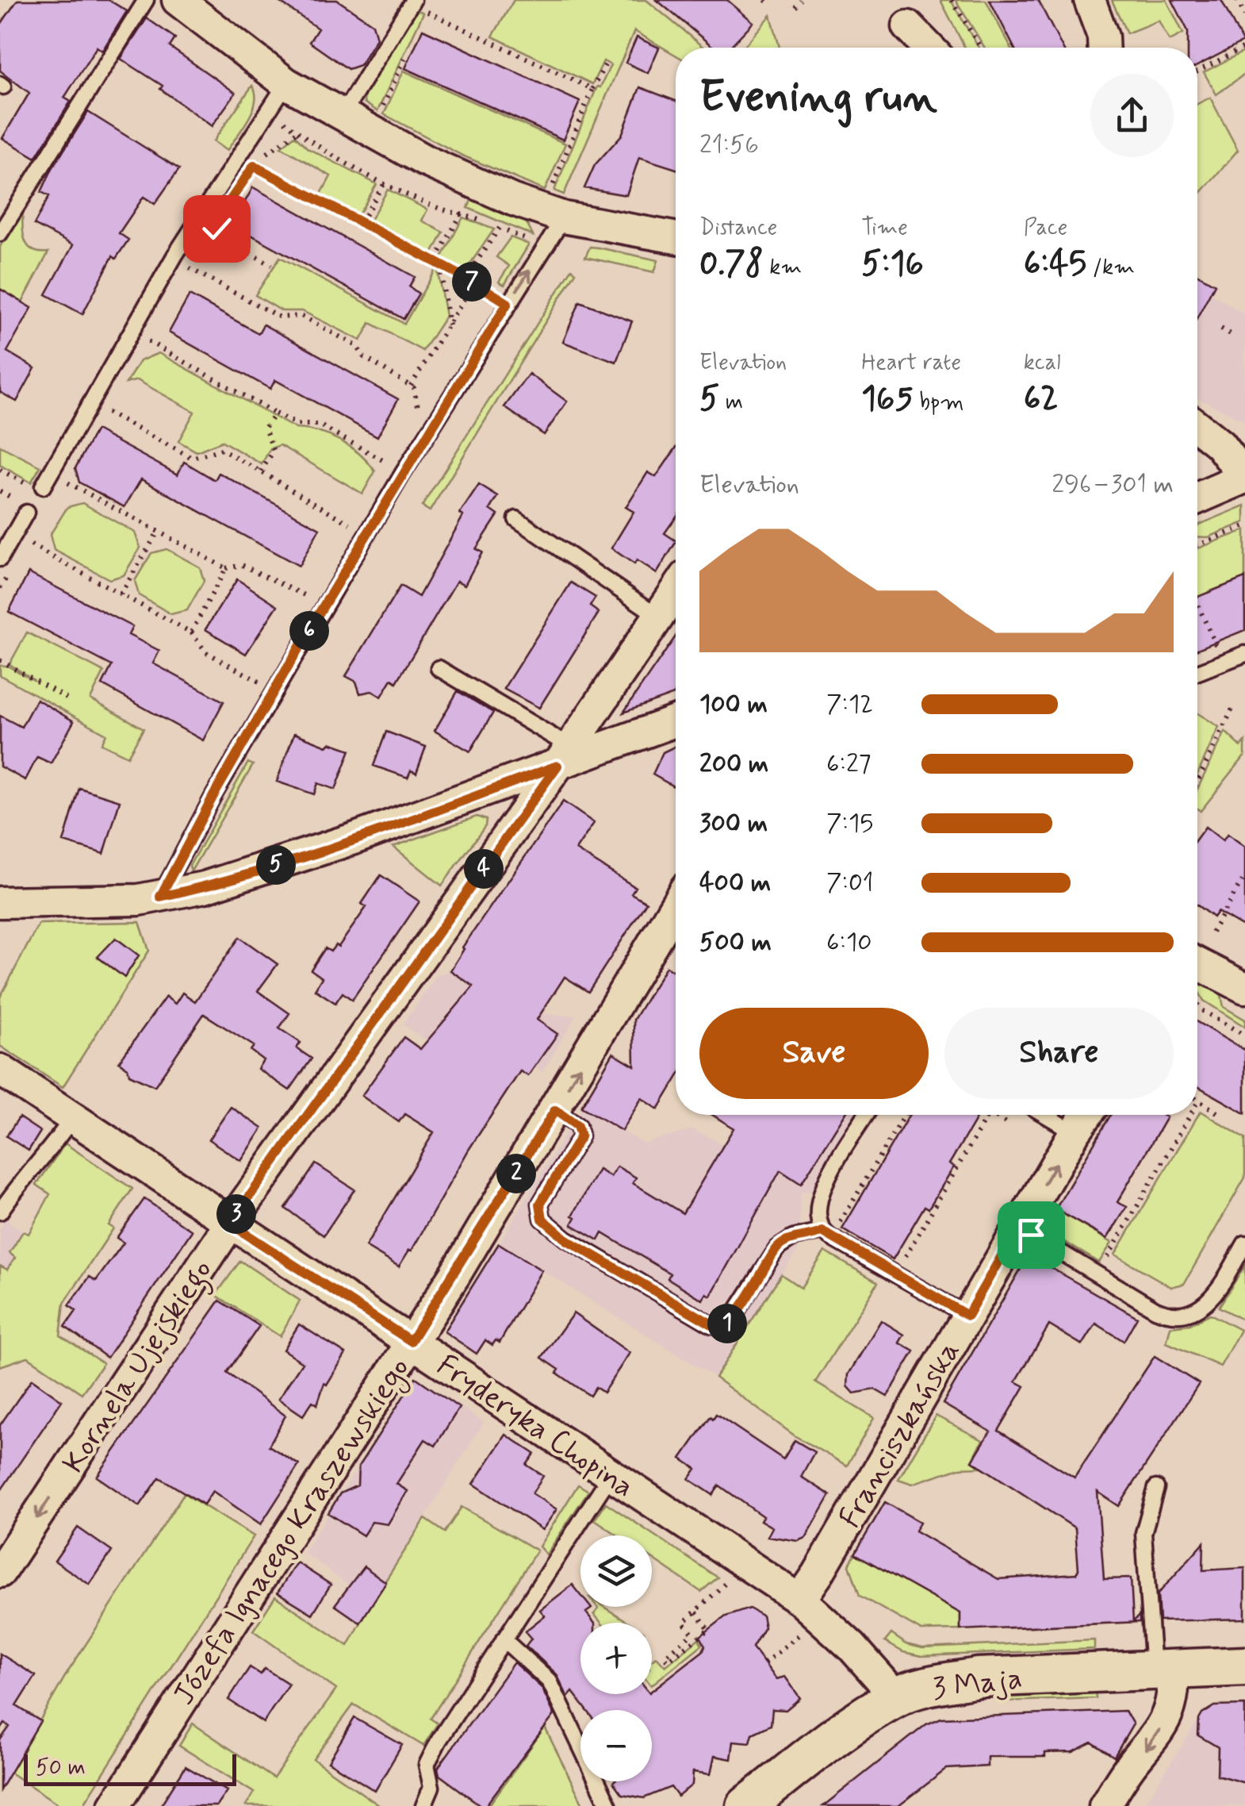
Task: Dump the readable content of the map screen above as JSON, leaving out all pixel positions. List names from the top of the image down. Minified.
{"streets":{"street":["Kornela Ujejskiego","Fryderyka Chopina","Franciszkańska","Józefa Ignacego Kraszewskiego","3 Maja"]},"crossings":[["Kornela Ujejskiego","Fryderyka Chopina"],["Fryderyka Chopina","Franciszkańska"],["Fryderyka Chopina","Józefa Ignacego Kraszewskiego"],["Fryderyka Chopina","3 Maja"]],"scale_bar":"50 m","page":{"heading":["Evening run","21:56"],"stats":[["Distance","0.78 km"],["Time","5:16"],["Pace","6:45 /km"],["Elevation","5 m"],["Heart rate","165 bpm"],["kcal","62"]],"pins":["7","6","5","4","2","3","1"],"chart":["Elevation","296–301 m"],"list":[{"name":"100 m","note":"7:12"},{"name":"200 m","note":"6:27"},{"name":"300 m","note":"7:15"},{"name":"400 m","note":"7:01"},{"name":"500 m","note":"6:10"}],"buttons":["Save","Share"],"map_buttons":["+","−"],"scale":"50 m"}}
